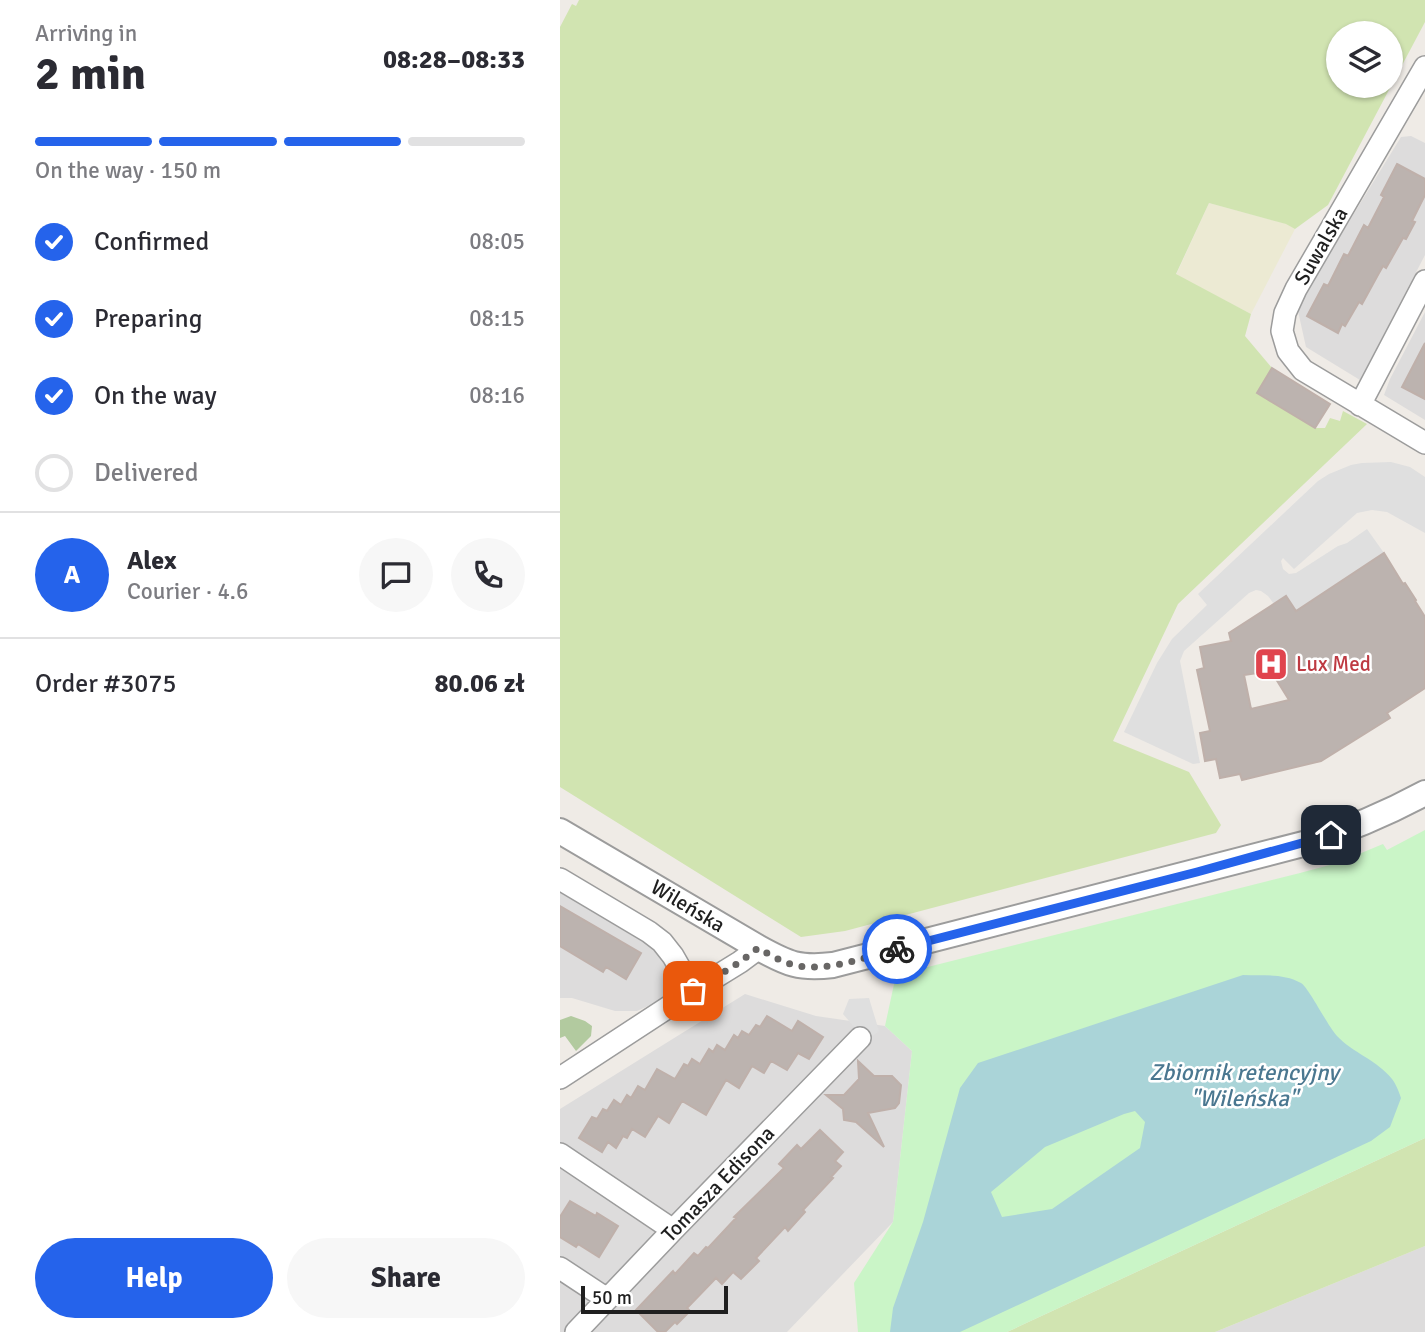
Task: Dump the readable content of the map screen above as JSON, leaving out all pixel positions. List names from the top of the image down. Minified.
{"streets":{"street":["Suwalska","Wileńska","Tomasza Edisona"]},"water":["Zbiornik retencyjny \"Wileńska\""],"places":{"hospital":["Lux Med"]},"scale_bar":"50 m","page":{"heading":["2 min","Arriving in","08:28–08:33"],"panel":["Alex","Courier · 4.6","Order #3075","80.06 zł"],"bar":"On the way · 150 m","list":[["Confirmed","08:05"],["Preparing","08:15"],["On the way","08:16"],"Delivered"],"round":"A","buttons":["Help","Share"],"scale":"50 m"}}
